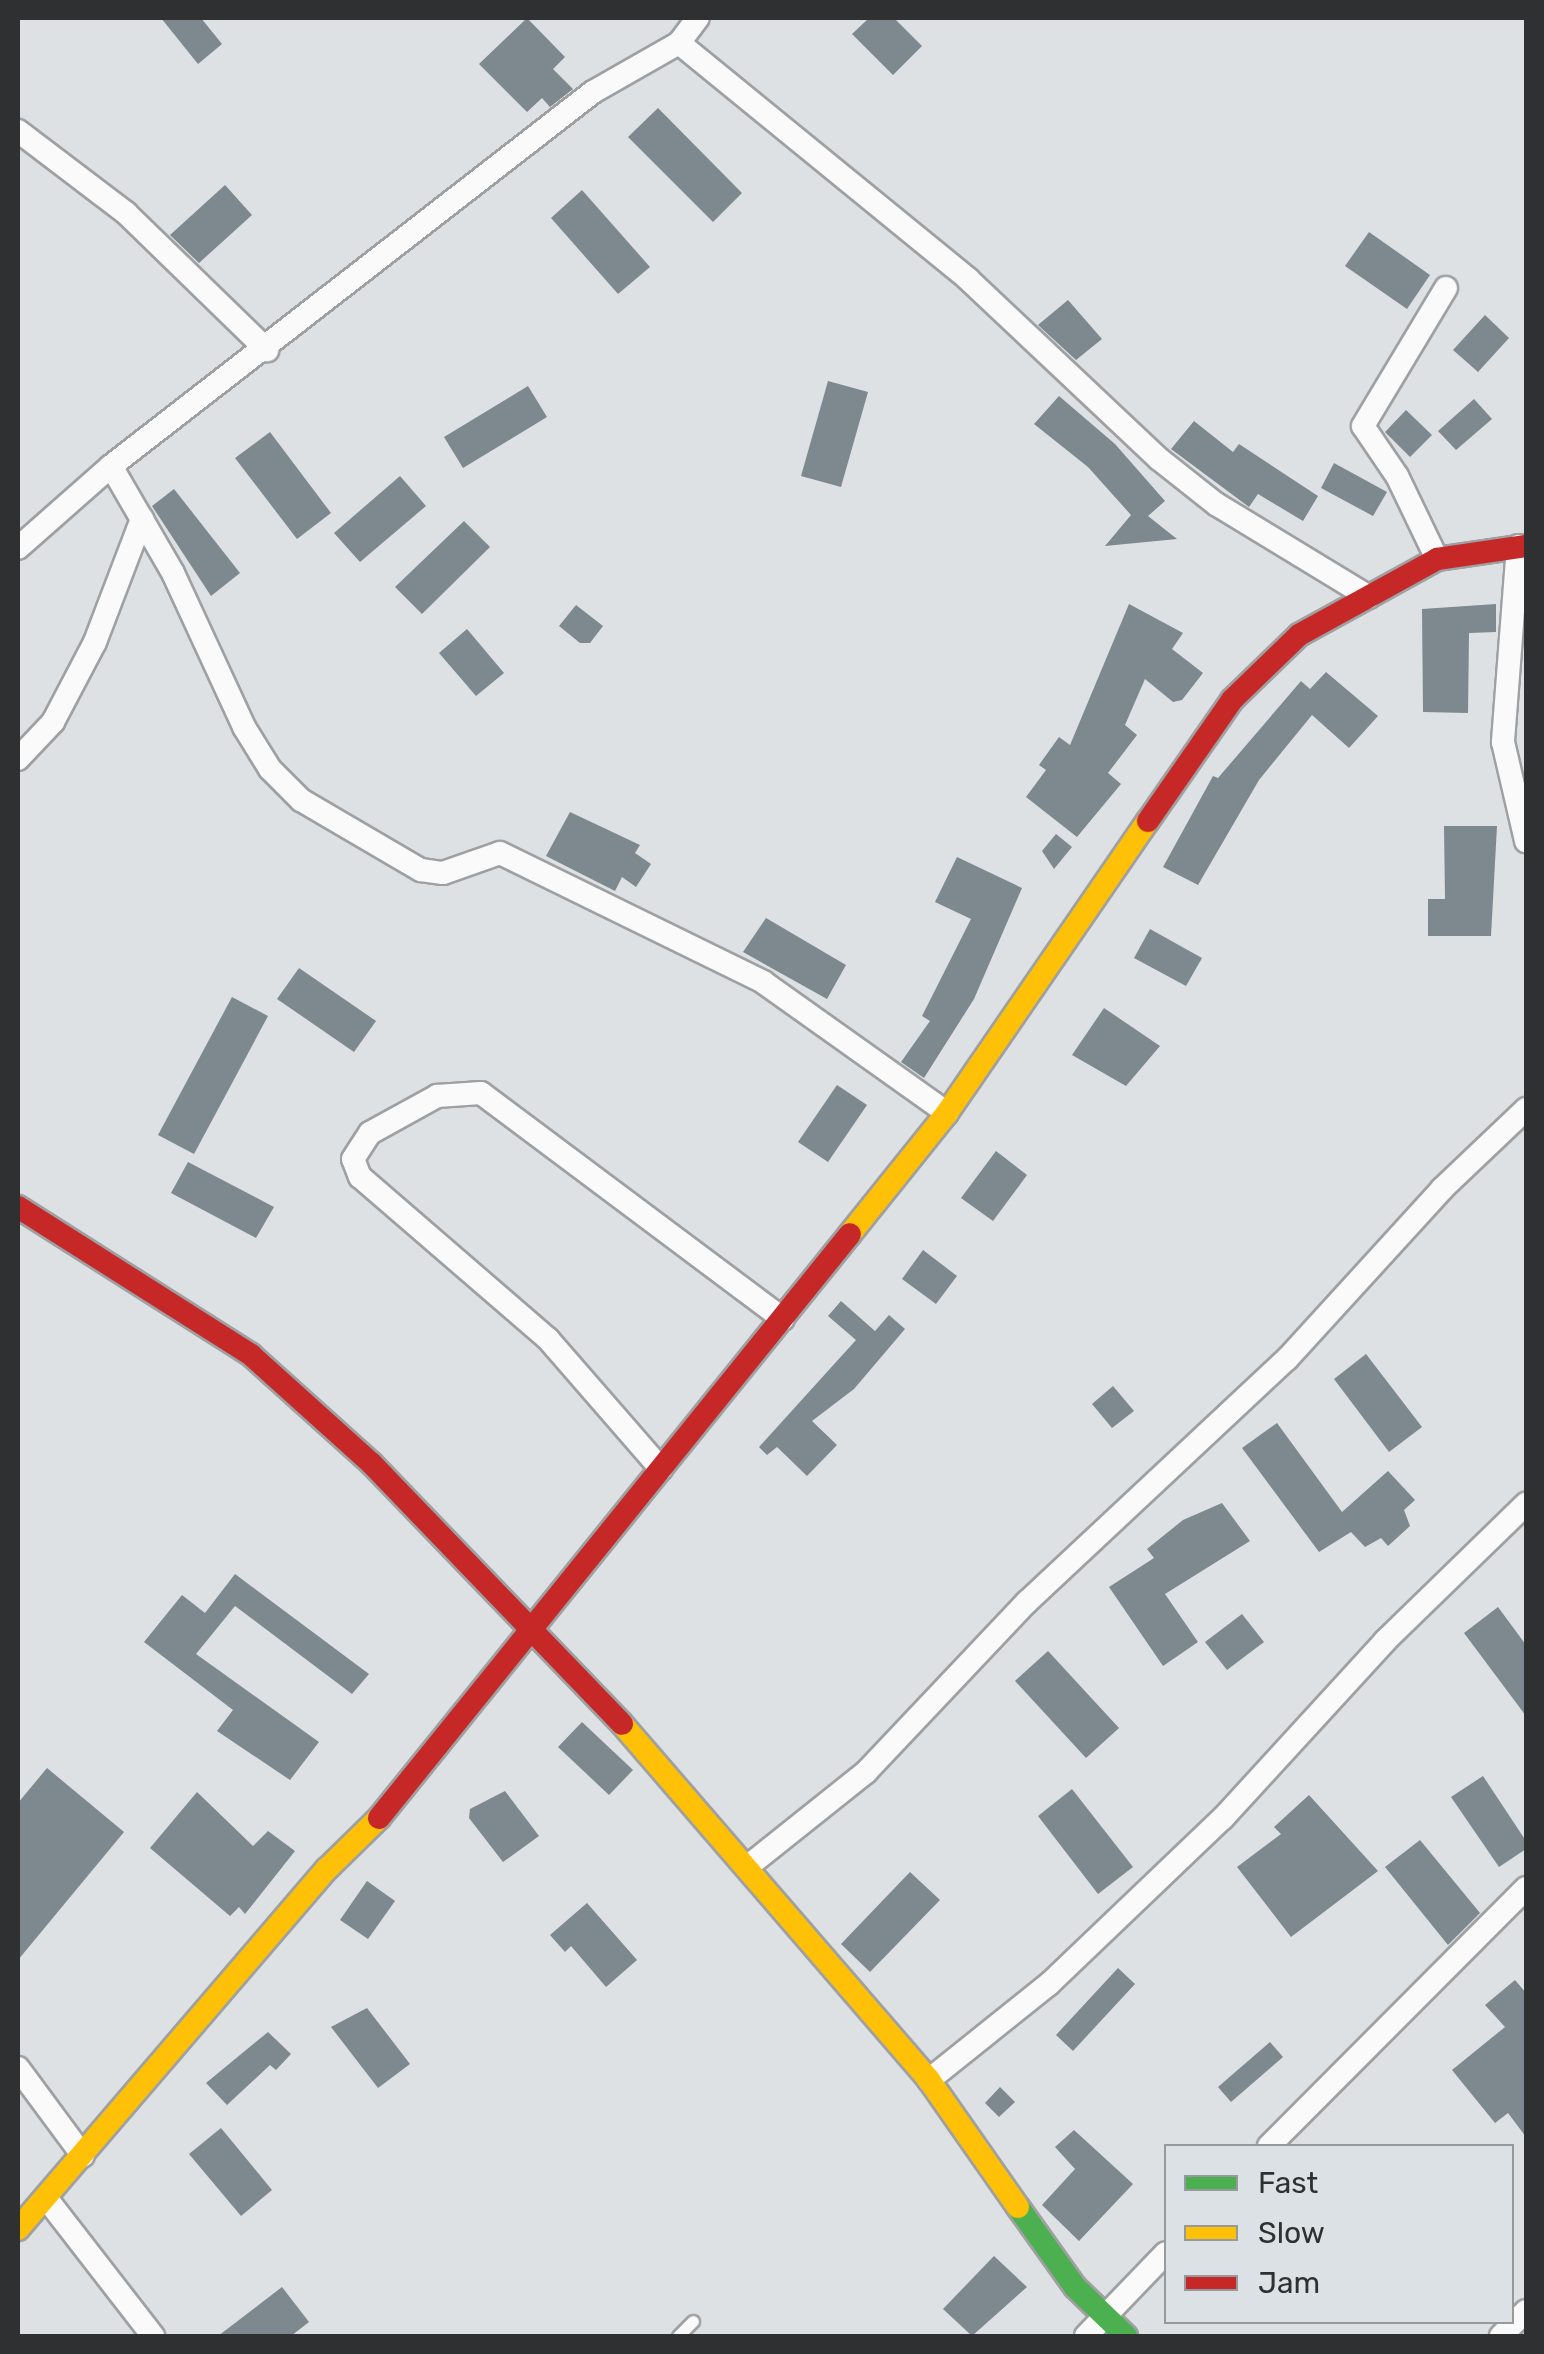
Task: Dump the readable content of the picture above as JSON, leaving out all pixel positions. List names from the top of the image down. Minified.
{"legend":["Fast","Slow","Jam"]}
